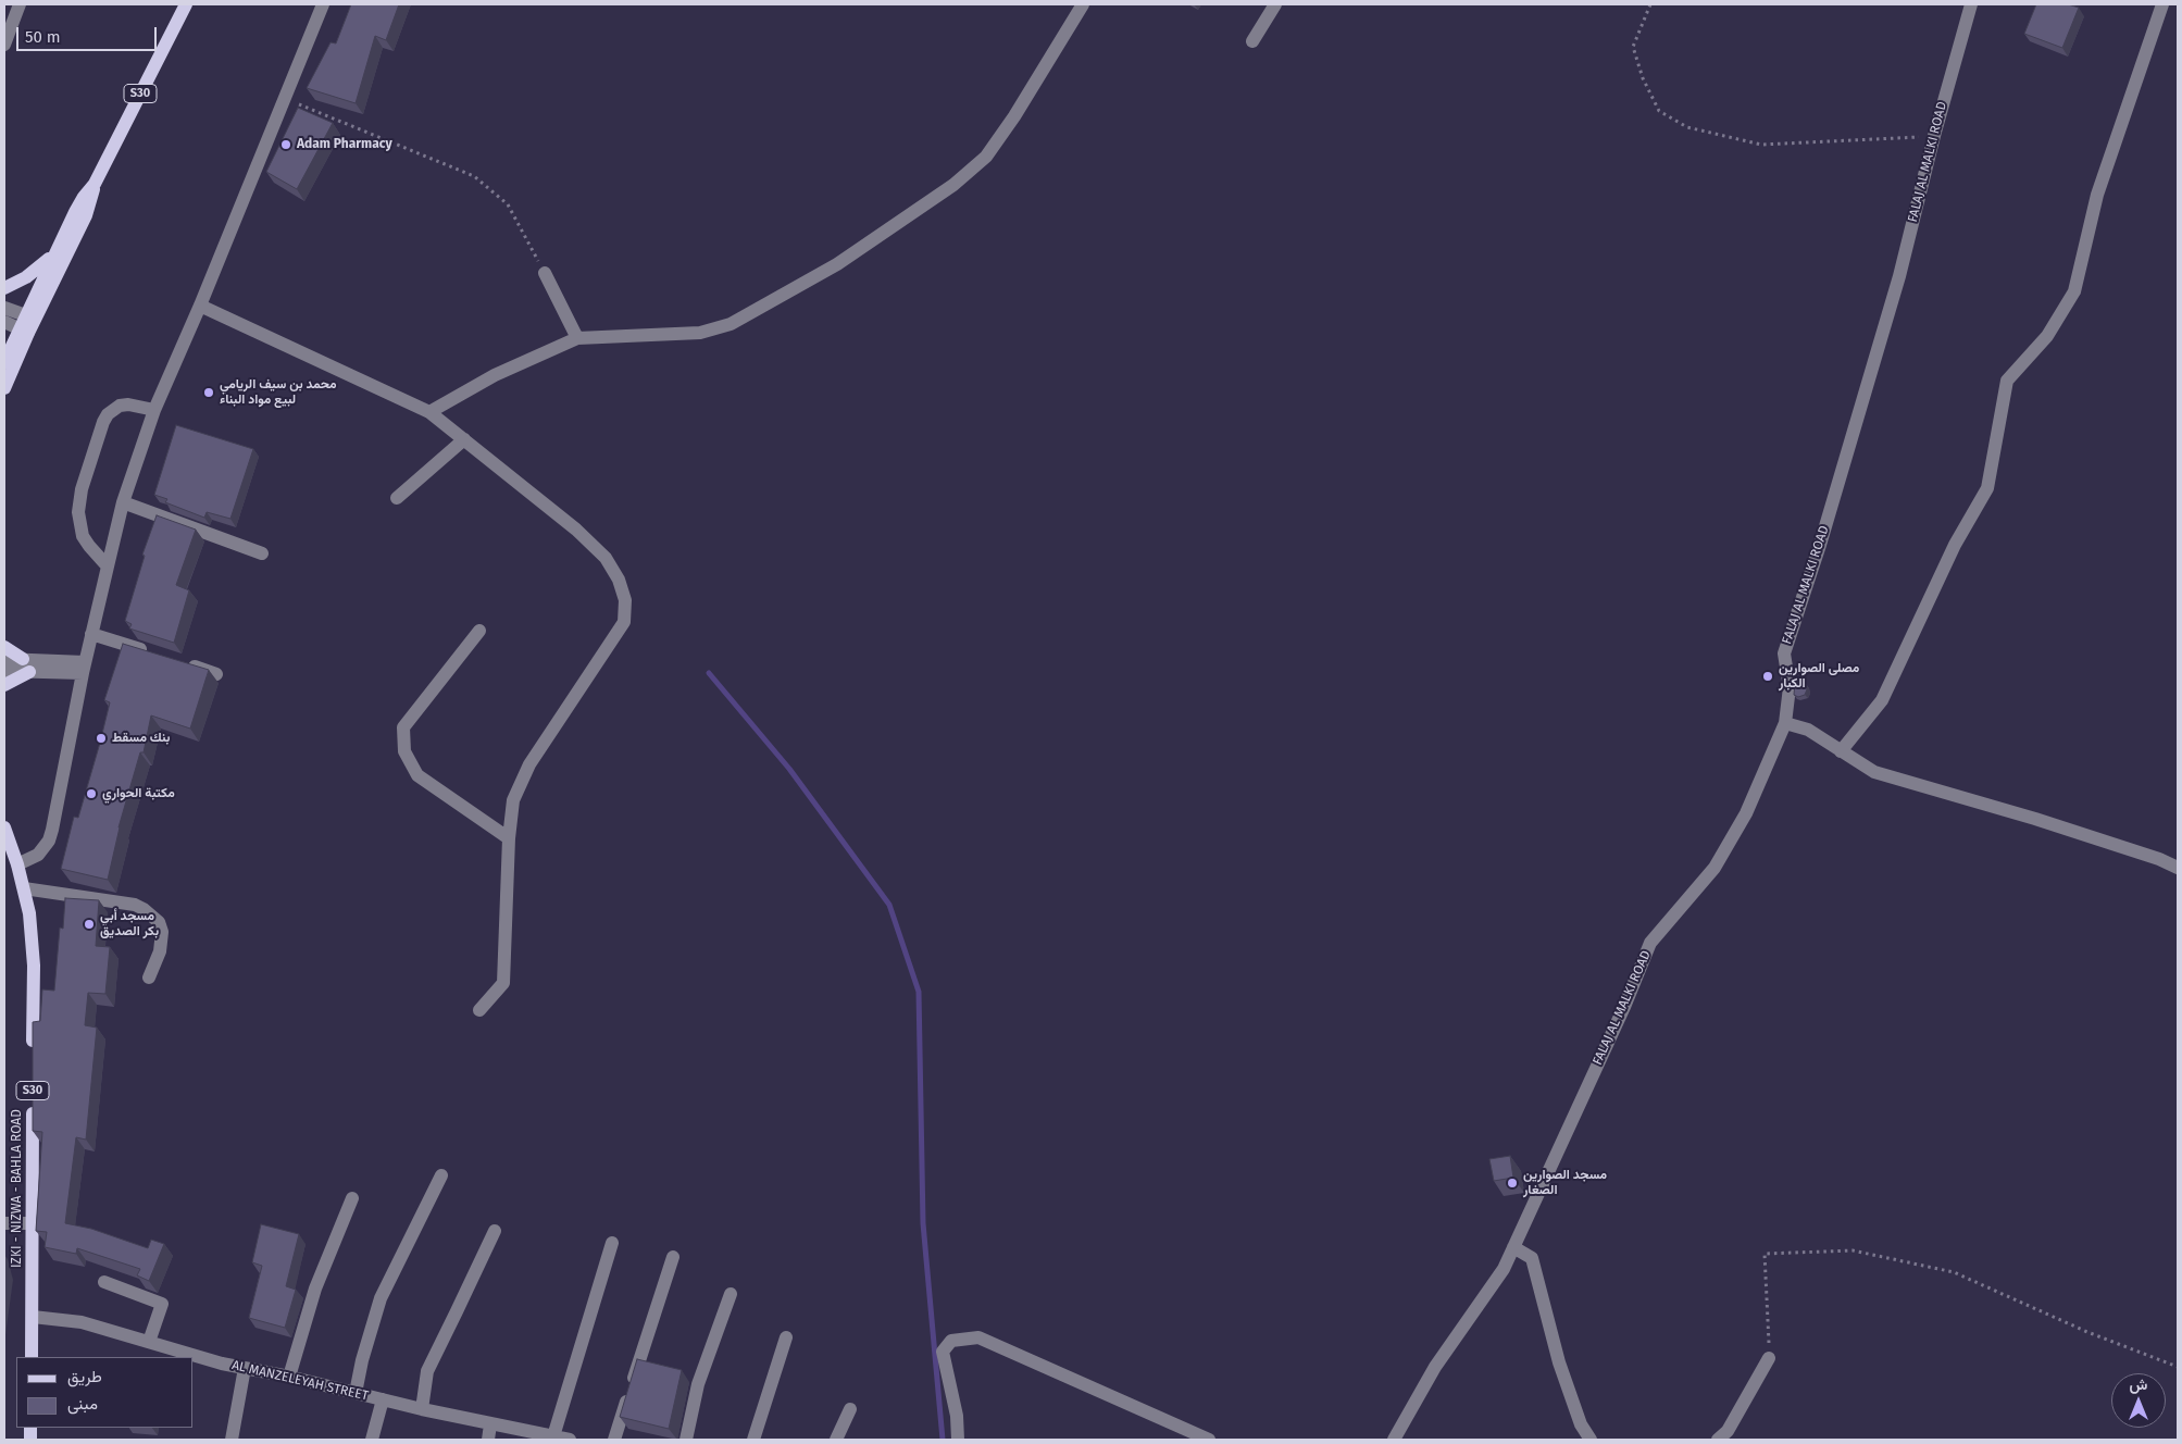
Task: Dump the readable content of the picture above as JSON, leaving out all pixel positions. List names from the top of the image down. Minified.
{"streets":{"main road":["S30","IZKI - NIZWA - BAHLA ROAD"],"street":["FALAJ AL MALKI ROAD","AL MANZELEYAH STREET"]},"crossings":[["IZKI - NIZWA - BAHLA ROAD","AL MANZELEYAH STREET"]],"places":["Adam Pharmacy","محمد بن سيف الريامي لبيع مواد البناء","مصلى الصوارين الكبار","بنك مسقط","مكتبة الحواري","مسجد أبي بكر الصديق","مسجد الصوارين الصغار"],"legend":["طريق","مبنى"],"scale_bar":"50 m","north":"top"}
